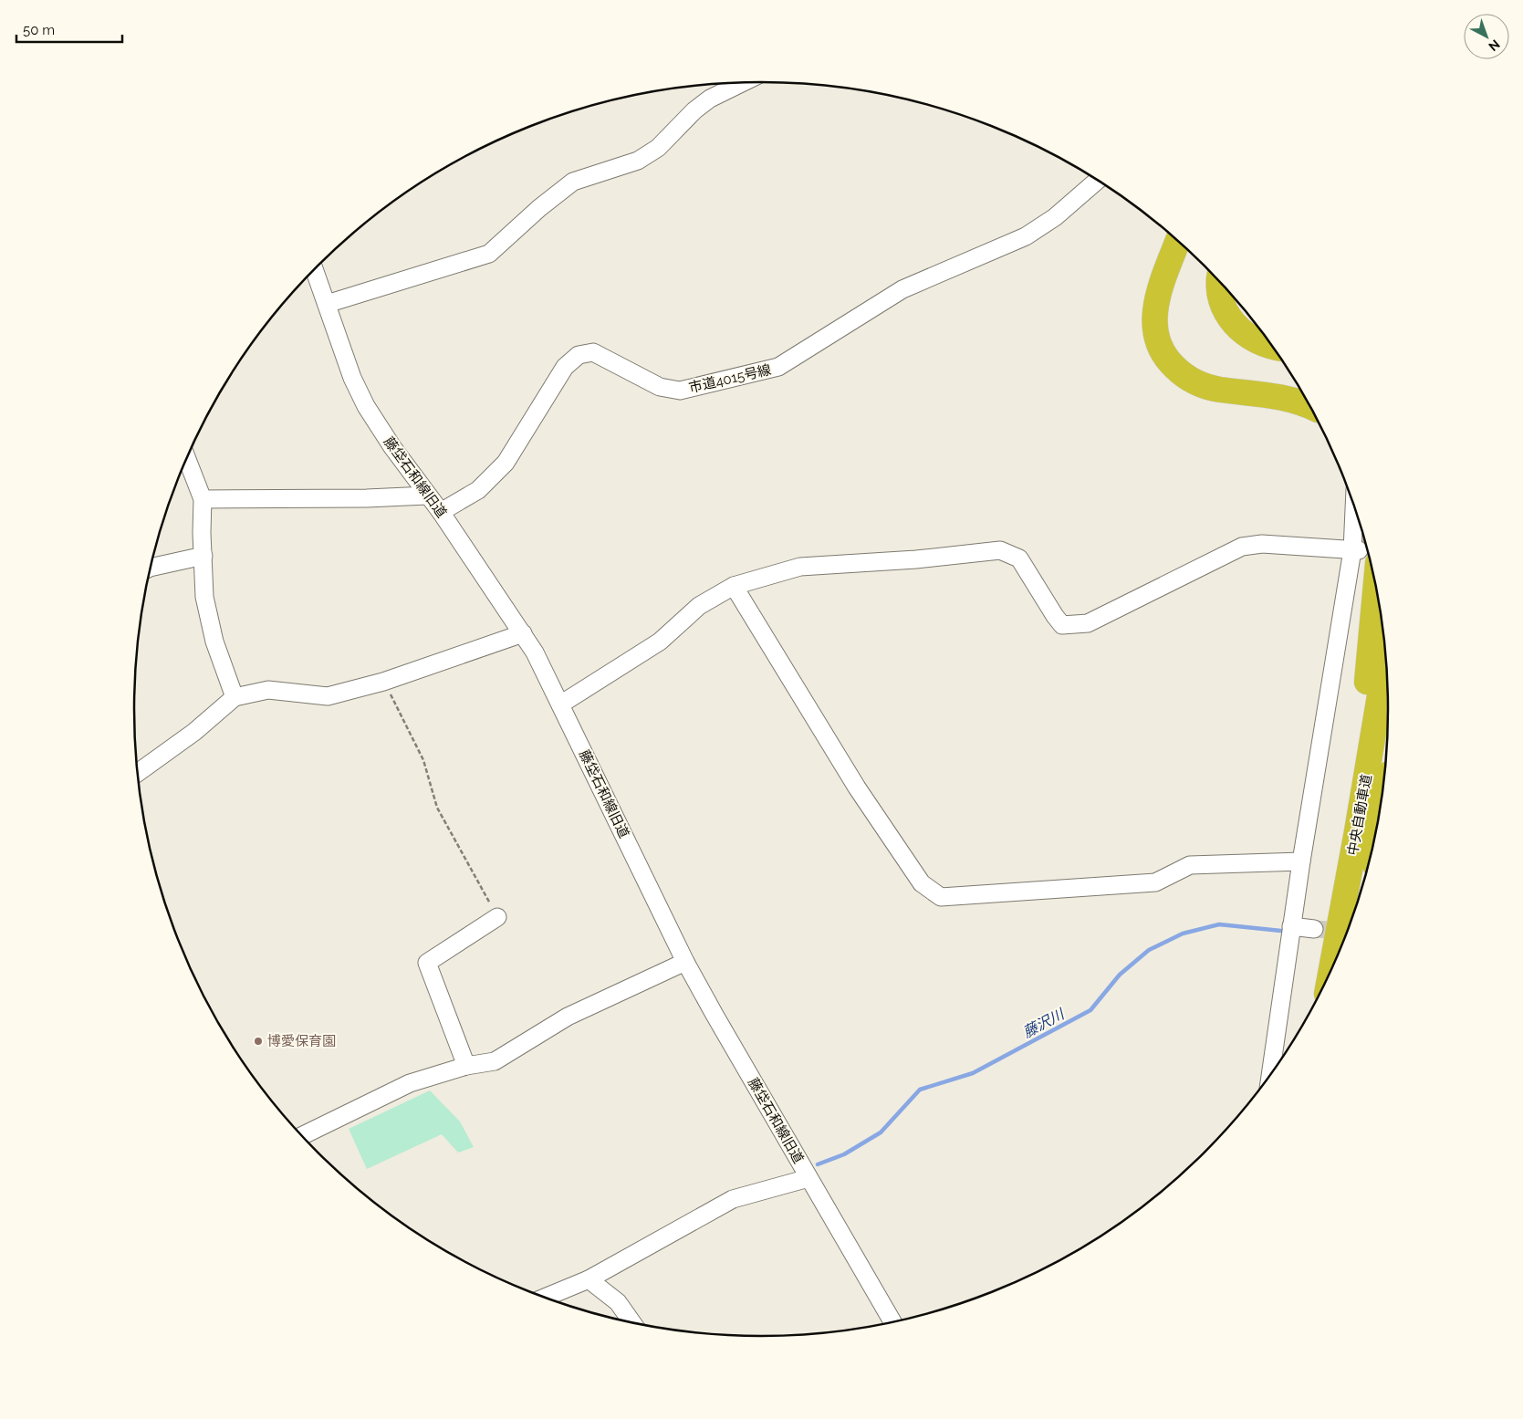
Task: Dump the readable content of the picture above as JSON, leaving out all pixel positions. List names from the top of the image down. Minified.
{"streets":{"highway":["中央自動車道"],"street":["市道4015号線","藤垈石和線旧道"]},"crossings":[["市道4015号線","藤垈石和線旧道"]],"water":["藤沢川"],"places":["博愛保育園"],"scale_bar":"50 m","north":"bottom right"}
